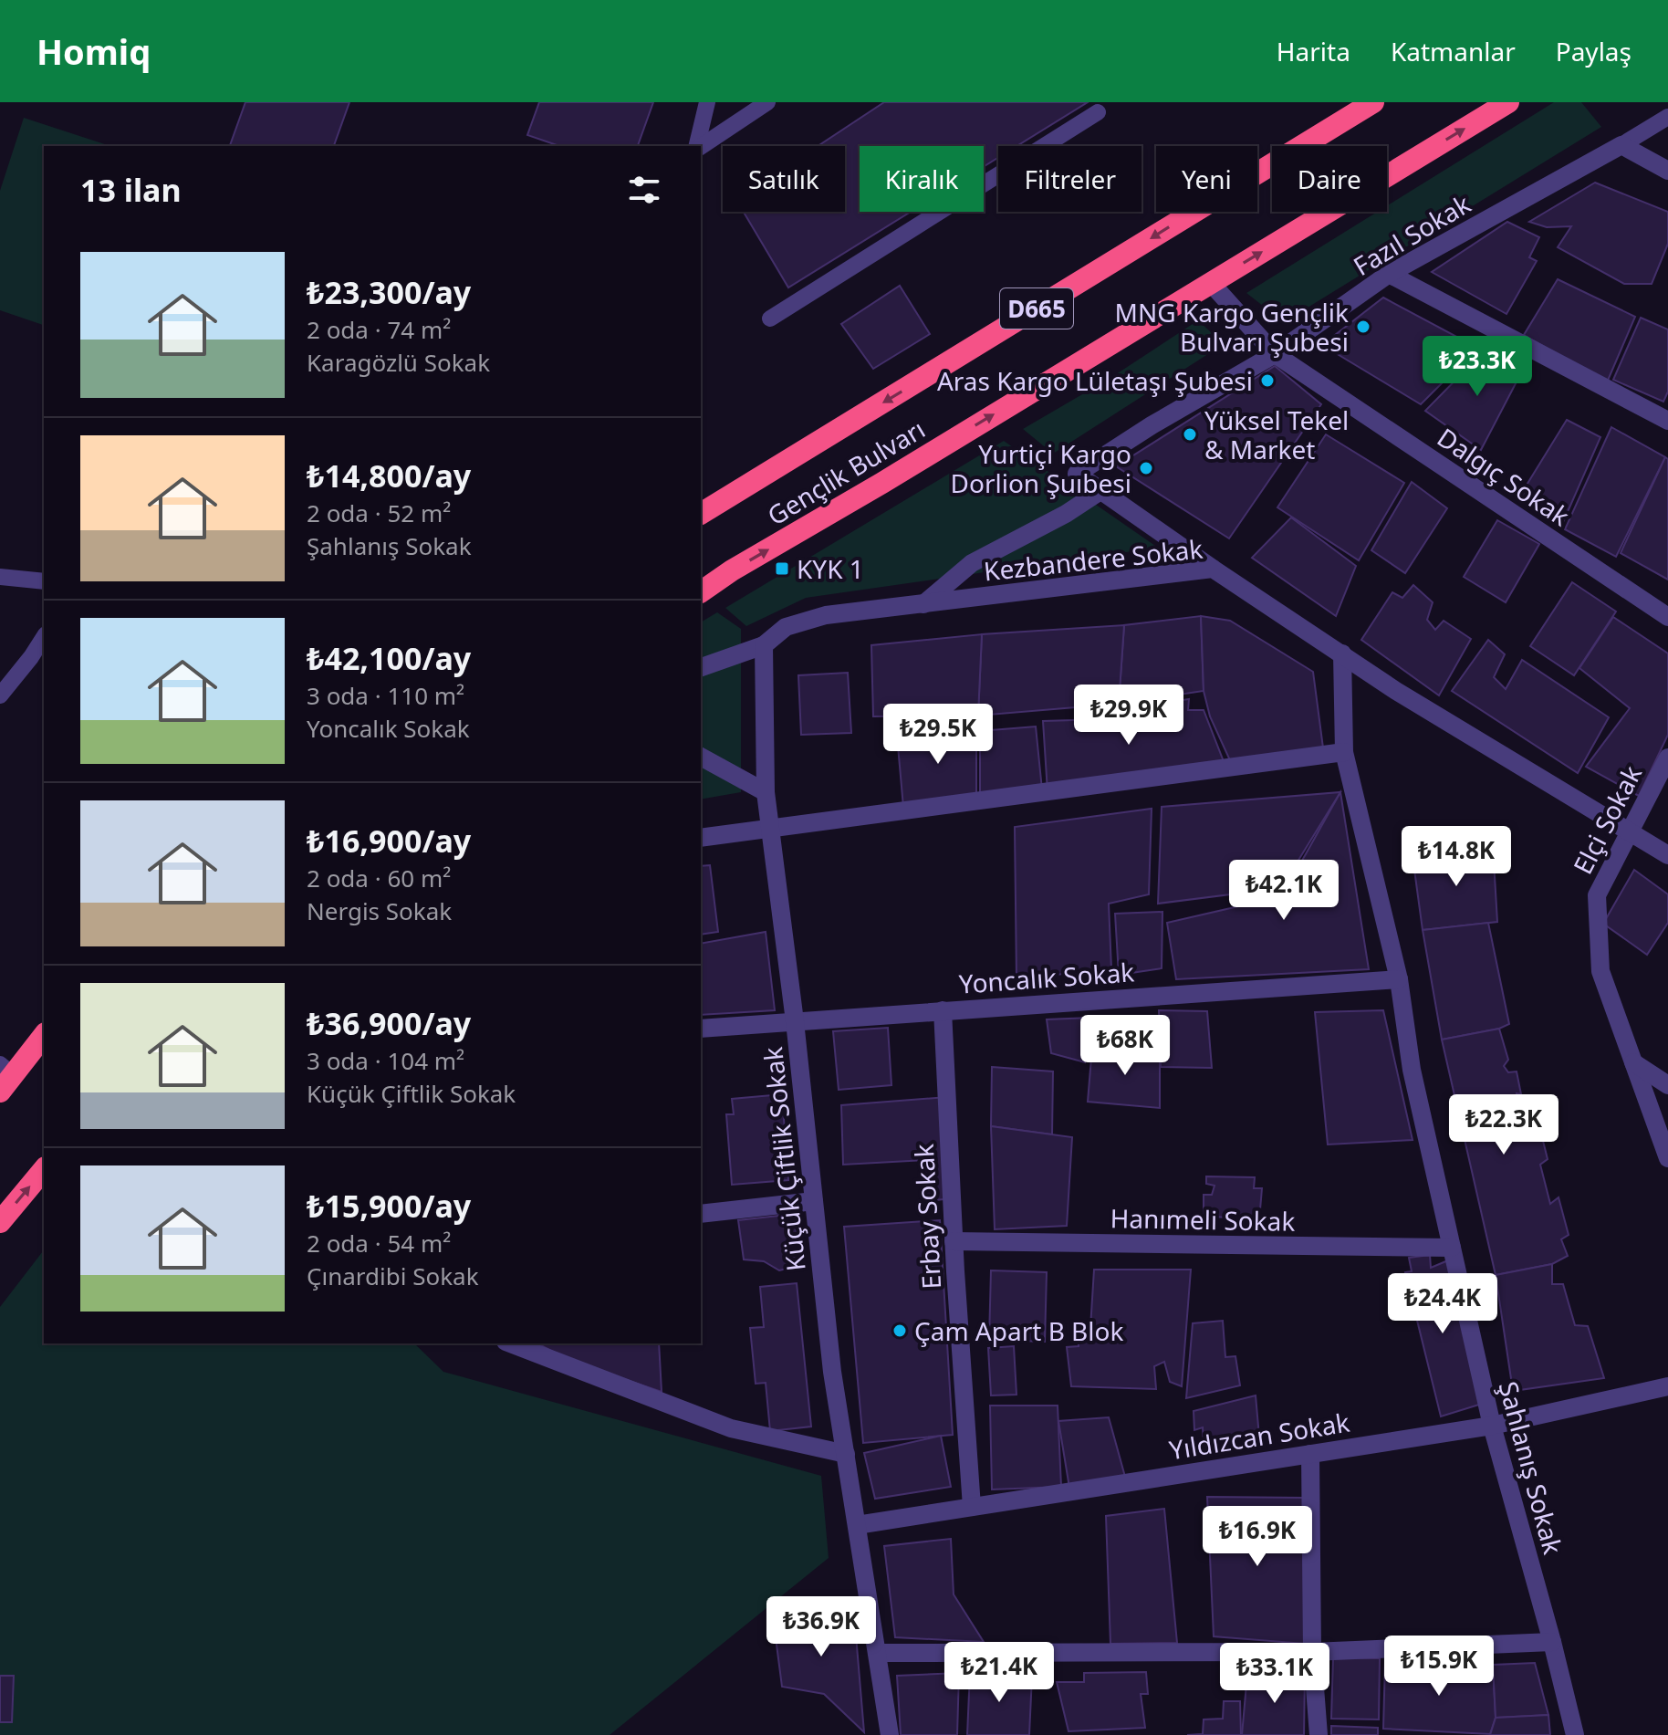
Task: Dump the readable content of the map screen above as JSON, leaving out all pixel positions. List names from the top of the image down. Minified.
{"streets":{"highway":["D665","Gençlik Bulvarı"],"street":["Fazıl Sokak","Dalgıç Sokak","Kezbandere Sokak","Elçi Sokak","Yoncalık Sokak","Küçük Çiftlik Sokak","Erbay Sokak","Hanımeli Sokak","Yıldızcan Sokak","Şahlanış Sokak"]},"crossings":[["Fazıl Sokak","Dalgıç Sokak"],["Fazıl Sokak","Kezbandere Sokak"],["Gençlik Bulvarı","Dalgıç Sokak"],["Kezbandere Sokak","Küçük Çiftlik Sokak"],["Kezbandere Sokak","Şahlanış Sokak"],["Yoncalık Sokak","Küçük Çiftlik Sokak"],["Yoncalık Sokak","Erbay Sokak"],["Yoncalık Sokak","Şahlanış Sokak"],["Küçük Çiftlik Sokak","Yıldızcan Sokak"],["Erbay Sokak","Hanımeli Sokak"],["Erbay Sokak","Yıldızcan Sokak"],["Hanımeli Sokak","Şahlanış Sokak"],["Yıldızcan Sokak","Şahlanış Sokak"]],"places":{"other":["MNG Kargo Gençlik Bulvarı Şubesi","Aras Kargo Lületaşı Şubesi","Yüksel Tekel & Market","Yurtiçi Kargo Dorlion Şuıbesi","Çam Apart B Blok"],"transit":["KYK 1"]},"page":{"header":"Homiq","nav":["Harita","Katmanlar","Paylaş"],"chip":["Satılık","Kiralık","Filtreler","Yeni","Daire"],"heading":"13 ilan","list":[{"name":"₺23,300/ay","note":"2 oda · 74 m² · Karagözlü Sokak"},{"name":"₺14,800/ay","note":"2 oda · 52 m² · Şahlanış Sokak"},{"name":"₺42,100/ay","note":"3 oda · 110 m² · Yoncalık Sokak"},{"name":"₺16,900/ay","note":"2 oda · 60 m² · Nergis Sokak"},{"name":"₺36,900/ay","note":"3 oda · 104 m² · Küçük Çiftlik Sokak"},{"name":"₺15,900/ay","note":"2 oda · 54 m² · Çınardibi Sokak"}],"price":["₺23.3K","₺29.9K","₺29.5K","₺14.8K","₺42.1K","₺68K","₺22.3K","₺24.4K","₺16.9K","₺36.9K","₺15.9K","₺21.4K","₺33.1K"]}}
